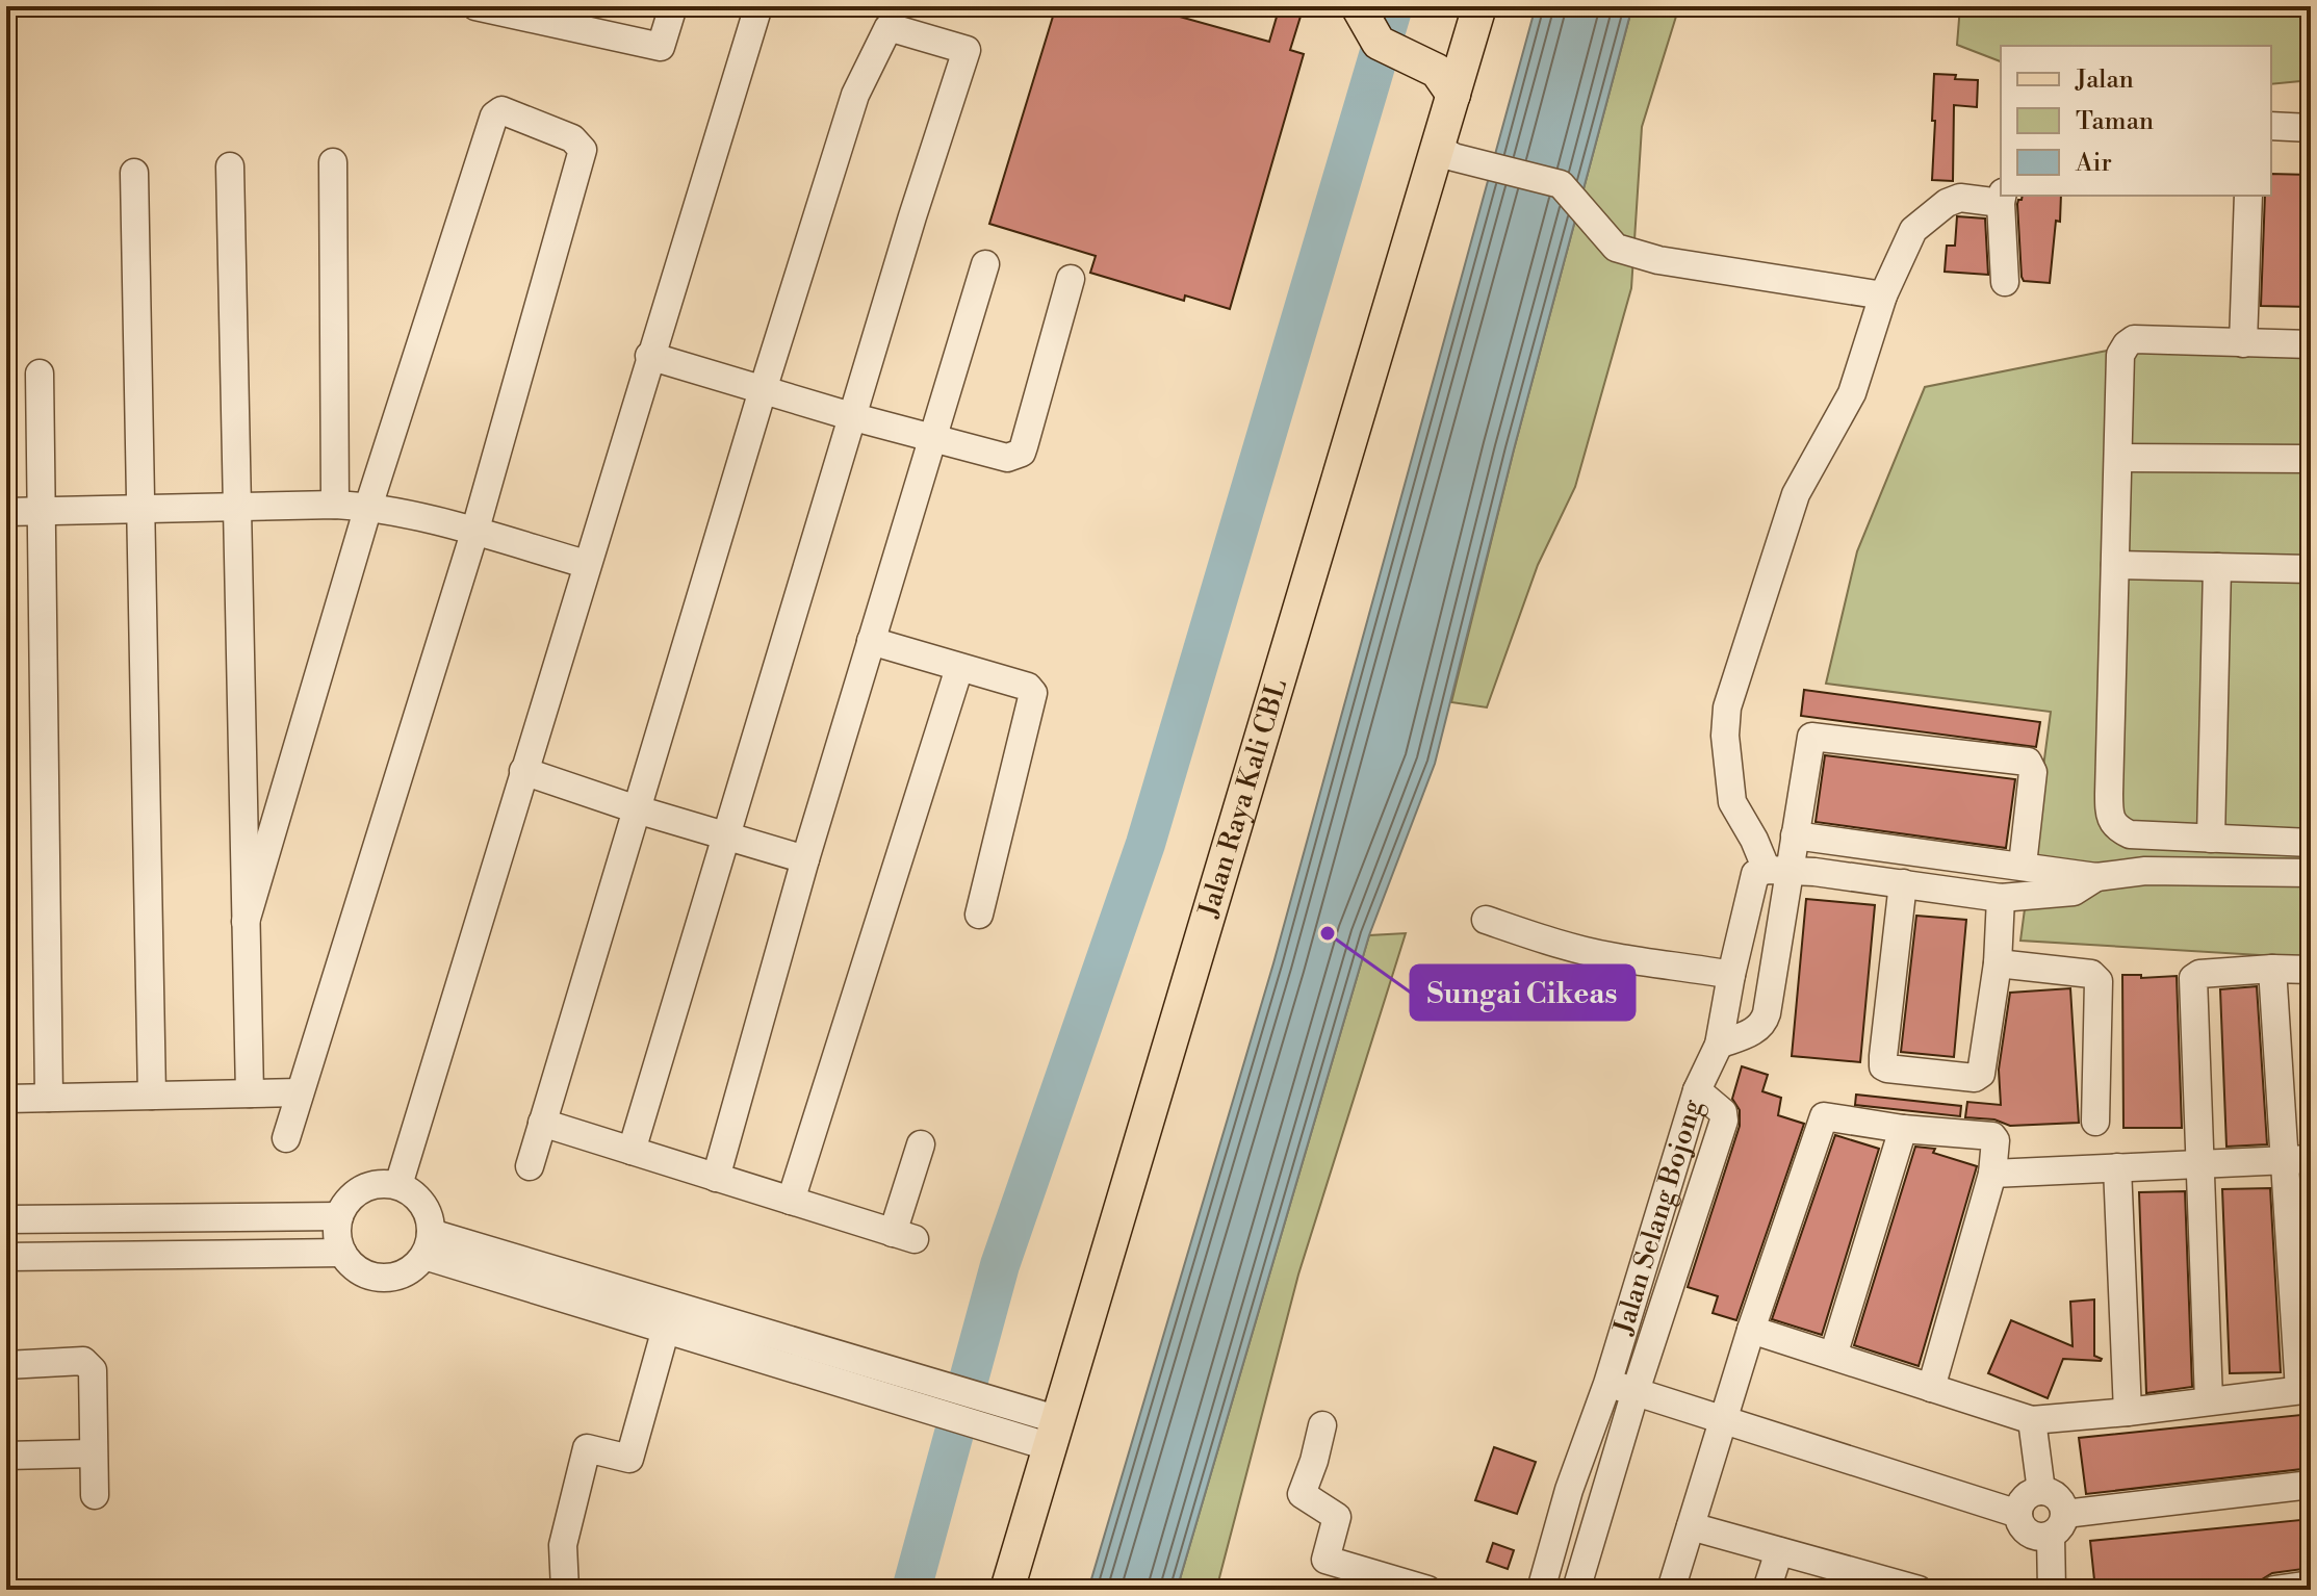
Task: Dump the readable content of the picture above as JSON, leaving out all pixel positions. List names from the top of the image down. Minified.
{"streets":{"main road":["Jalan Raya Kali CBL"],"street":["Jalan Selang Bojong"]},"places":["Sungai Cikeas"],"legend":["Jalan","Taman","Air"]}
